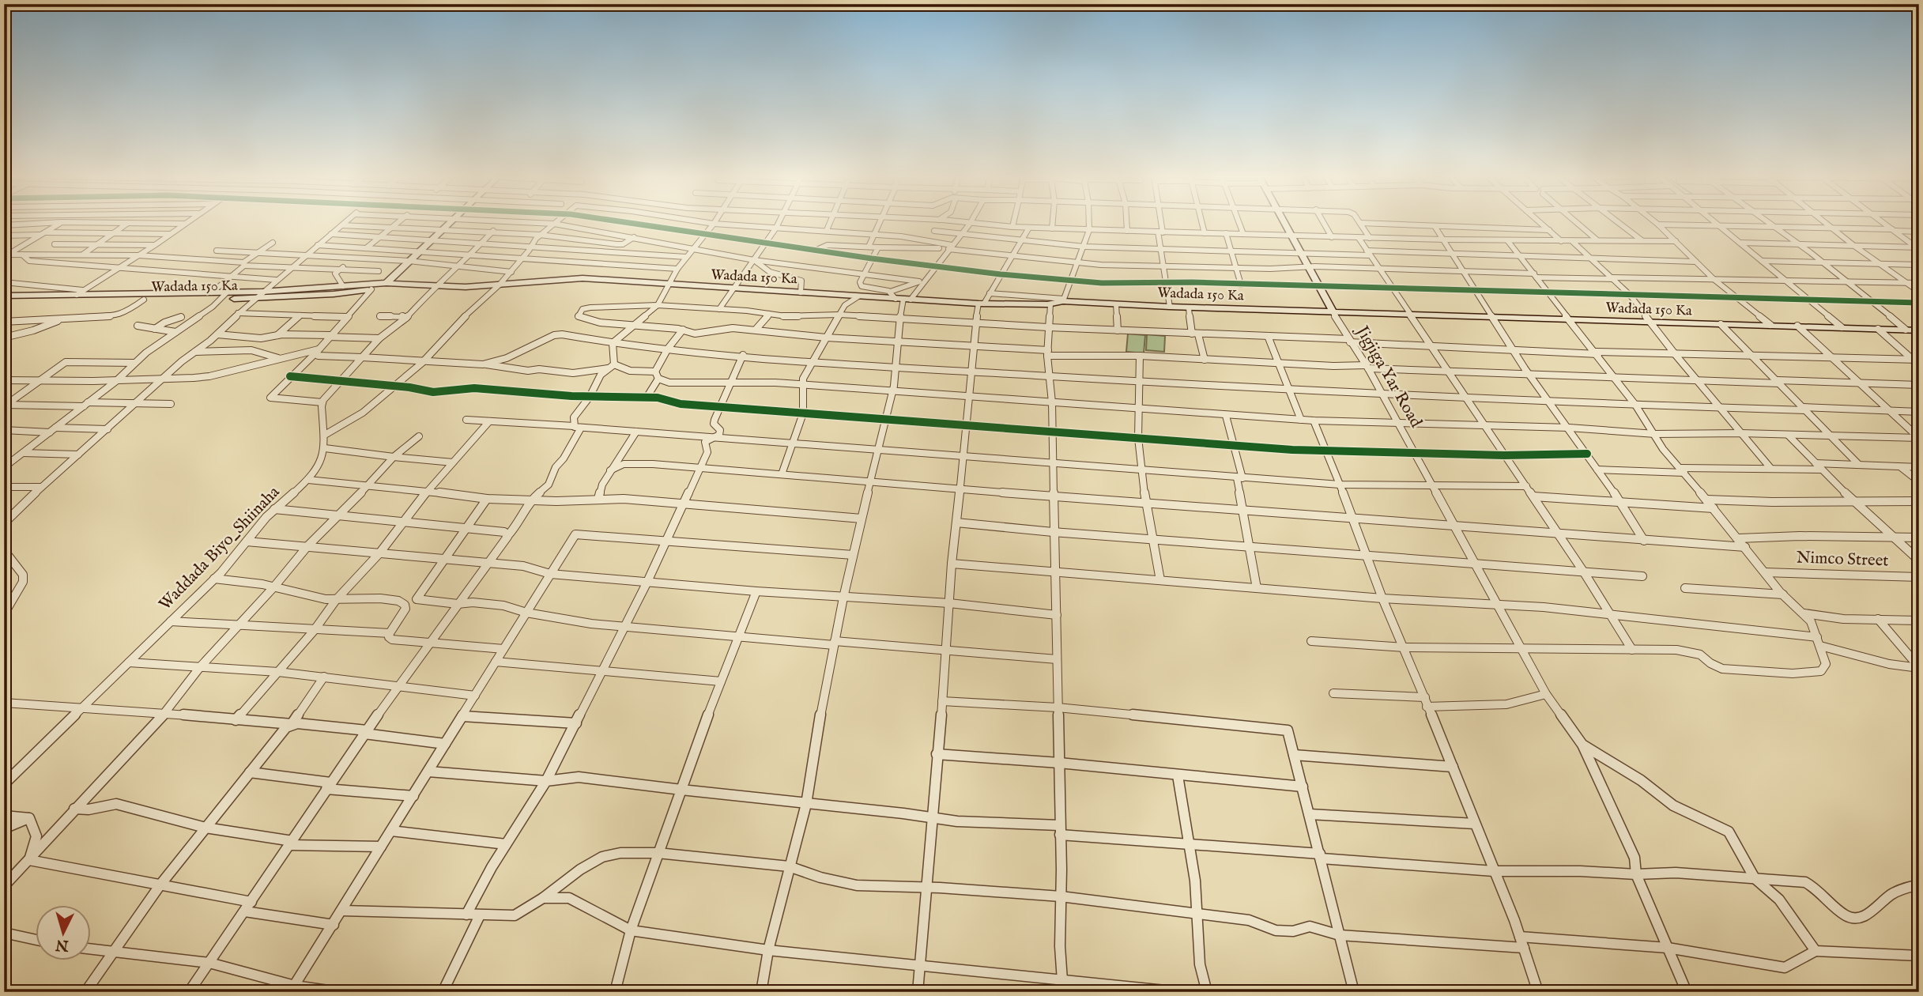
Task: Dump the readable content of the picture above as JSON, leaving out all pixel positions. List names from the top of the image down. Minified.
{"streets":{"street":["Wadada 150 Ka","Jigjiga Yar Road","Waddada Biyo_Shiinaha","Nimco Street"]},"crossings":[["Wadada 150 Ka","Jigjiga Yar Road"]],"north":"bottom"}
